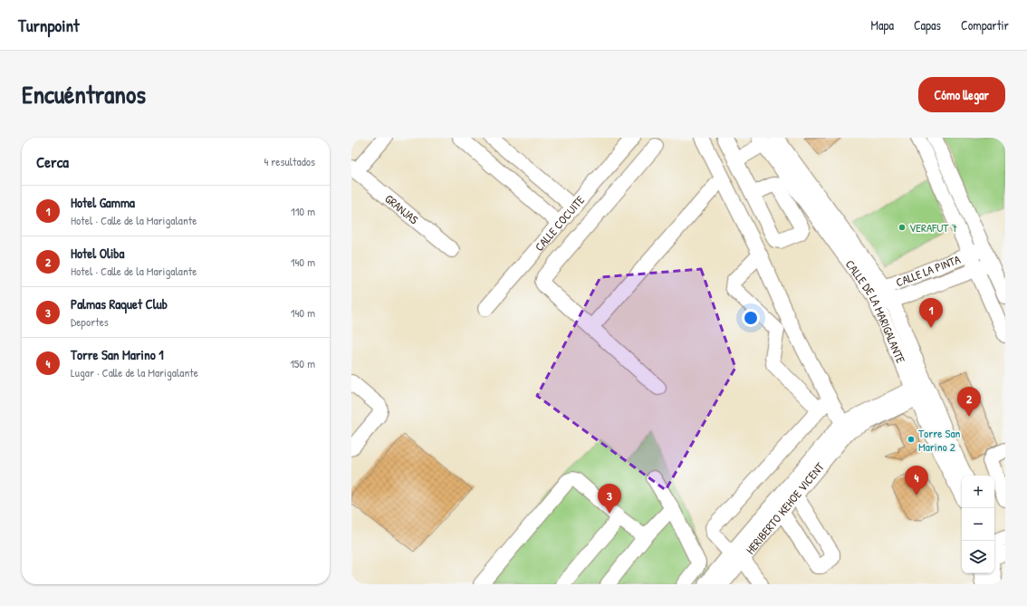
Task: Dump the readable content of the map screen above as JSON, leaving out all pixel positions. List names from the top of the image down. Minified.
{"streets":{"street":["GRANJAS","CALLE COCUITE","CALLE LA PINTA","CALLE DE LA MARIGALANTE","HERIBERTO KEHOE VICENT"]},"crossings":[["CALLE LA PINTA","CALLE DE LA MARIGALANTE"]],"places":["VERAFUT 7","Torre San Marino 2"],"page":{"header":"Turnpoint","nav":["Mapa","Capas","Compartir"],"title":"Encuéntranos","buttons":"Cómo llegar","heading":["Cerca","4 resultados"],"list":[{"mark":"1","name":"Hotel Gamma","note":"Hotel · Calle de la Marigalante","value":"110 m"},{"mark":"2","name":"Hotel Oliba","note":"Hotel · Calle de la Marigalante","value":"140 m"},{"mark":"3","name":"Palmas Raquet Club","note":"Deportes","value":"140 m"},{"mark":"4","name":"Torre San Marino 1","note":"Lugar · Calle de la Marigalante","value":"150 m"}],"pins":["1","2","4","3"],"map_buttons":["+","−"]}}
